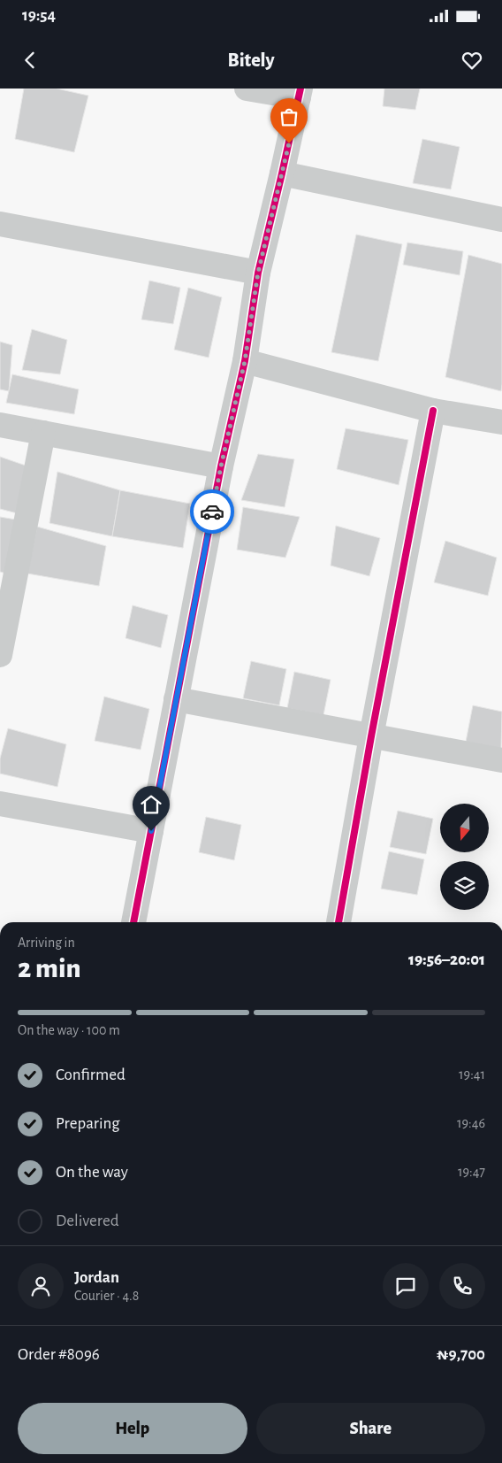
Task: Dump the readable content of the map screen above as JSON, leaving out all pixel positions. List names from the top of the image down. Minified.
{"north":"bottom","page":{"status":"19:54","header":"Bitely","heading":["2 min","Arriving in","19:56–20:01"],"panel":["Jordan","Courier · 4.8","Order #8096","₦9,700"],"bar":"On the way · 100 m","list":[["Confirmed","19:41"],["Preparing","19:46"],["On the way","19:47"],"Delivered"],"buttons":["Help","Share"]}}
